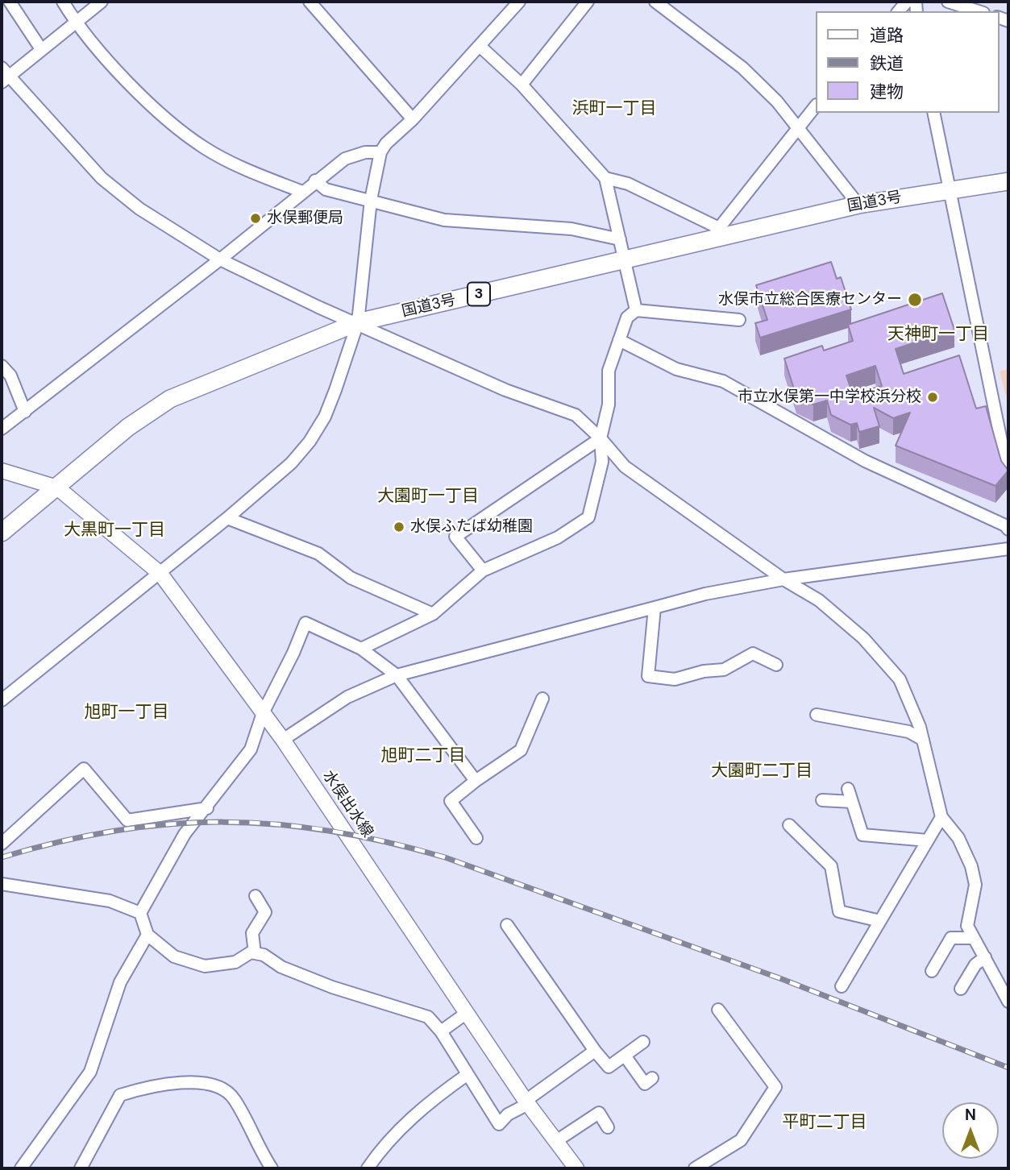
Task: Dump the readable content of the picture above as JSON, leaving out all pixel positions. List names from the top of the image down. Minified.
{"streets":{"highway":["国道3号","3"],"main road":["水俣出水線"]},"crossings":[["国道3号","水俣出水線"]],"districts":["浜町一丁目","天神町一丁目","大園町一丁目","大黒町一丁目","旭町一丁目","旭町二丁目","大園町二丁目","平町二丁目"],"places":["水俣郵便局","水俣市立総合医療センター","市立水俣第一中学校浜分校","水俣ふたば幼稚園"],"legend":["道路","鉄道","建物"],"north":"top"}
